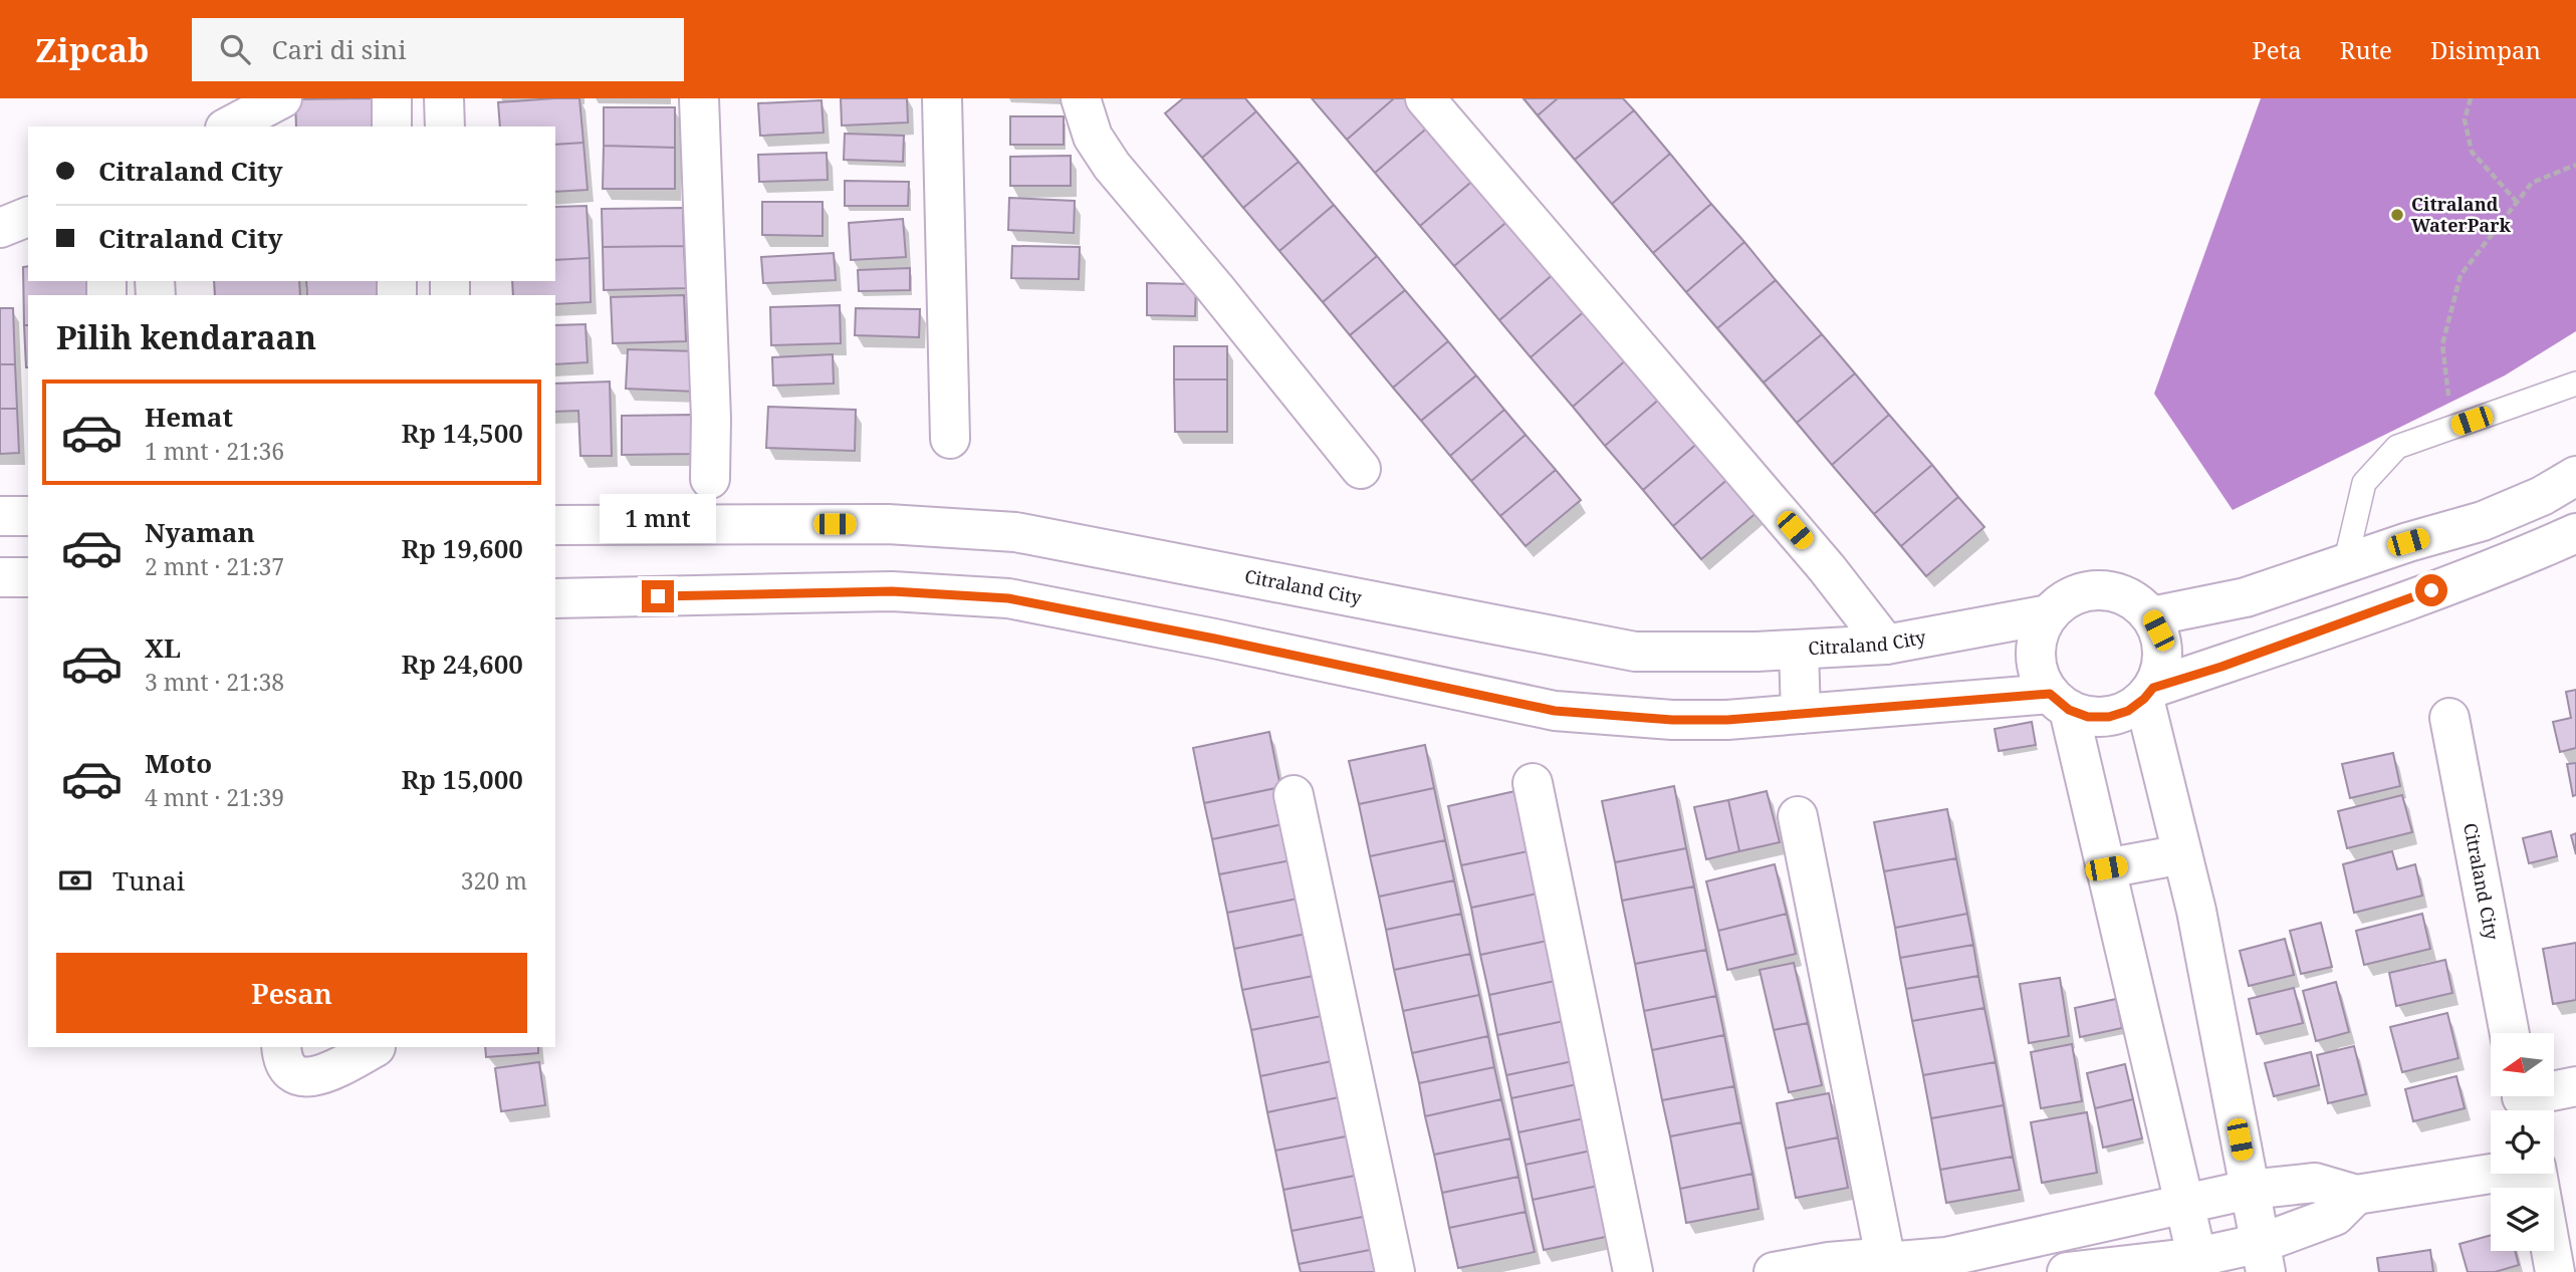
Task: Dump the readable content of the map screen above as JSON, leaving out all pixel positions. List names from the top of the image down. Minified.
{"streets":{"street":["Citraland City"]},"places":["Citraland WaterPark"],"north":"left","page":{"header":"Zipcab","search":"Cari di sini","nav":["Peta","Rute","Disimpan"],"banner":["Citraland City","Citraland City"],"heading":"Pilih kendaraan","list":[{"name":"Hemat","note":"1 mnt · 21:36","value":"Rp 14,500"},{"name":"Nyaman","note":"2 mnt · 21:37","value":"Rp 19,600"},{"name":"XL","note":"3 mnt · 21:38","value":"Rp 24,600"},{"name":"Moto","note":"4 mnt · 21:39","value":"Rp 15,000"}],"bubble":"1 mnt","pay":["Tunai","320 m"],"buttons":"Pesan"}}
